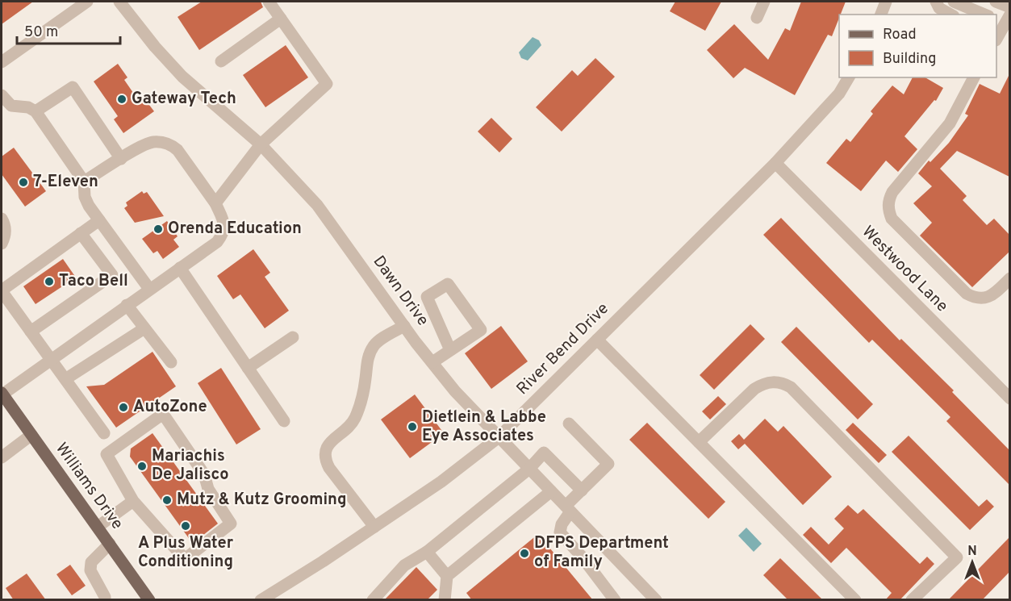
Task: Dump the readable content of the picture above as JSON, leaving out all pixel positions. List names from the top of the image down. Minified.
{"streets":{"main road":["Williams Drive"],"street":["Westwood Lane","Dawn Drive","River Bend Drive"]},"crossings":[["Westwood Lane","River Bend Drive"],["Dawn Drive","River Bend Drive"]],"places":["Gateway Tech","7-Eleven","Orenda Education","Taco Bell","AutoZone","Dietlein & Labbe Eye Associates","Mariachis De Jalisco","Mutz & Kutz Grooming","A Plus Water Conditioning","DFPS Department of Family"],"legend":["Road","Building"],"scale_bar":"50 m","north":"top"}
